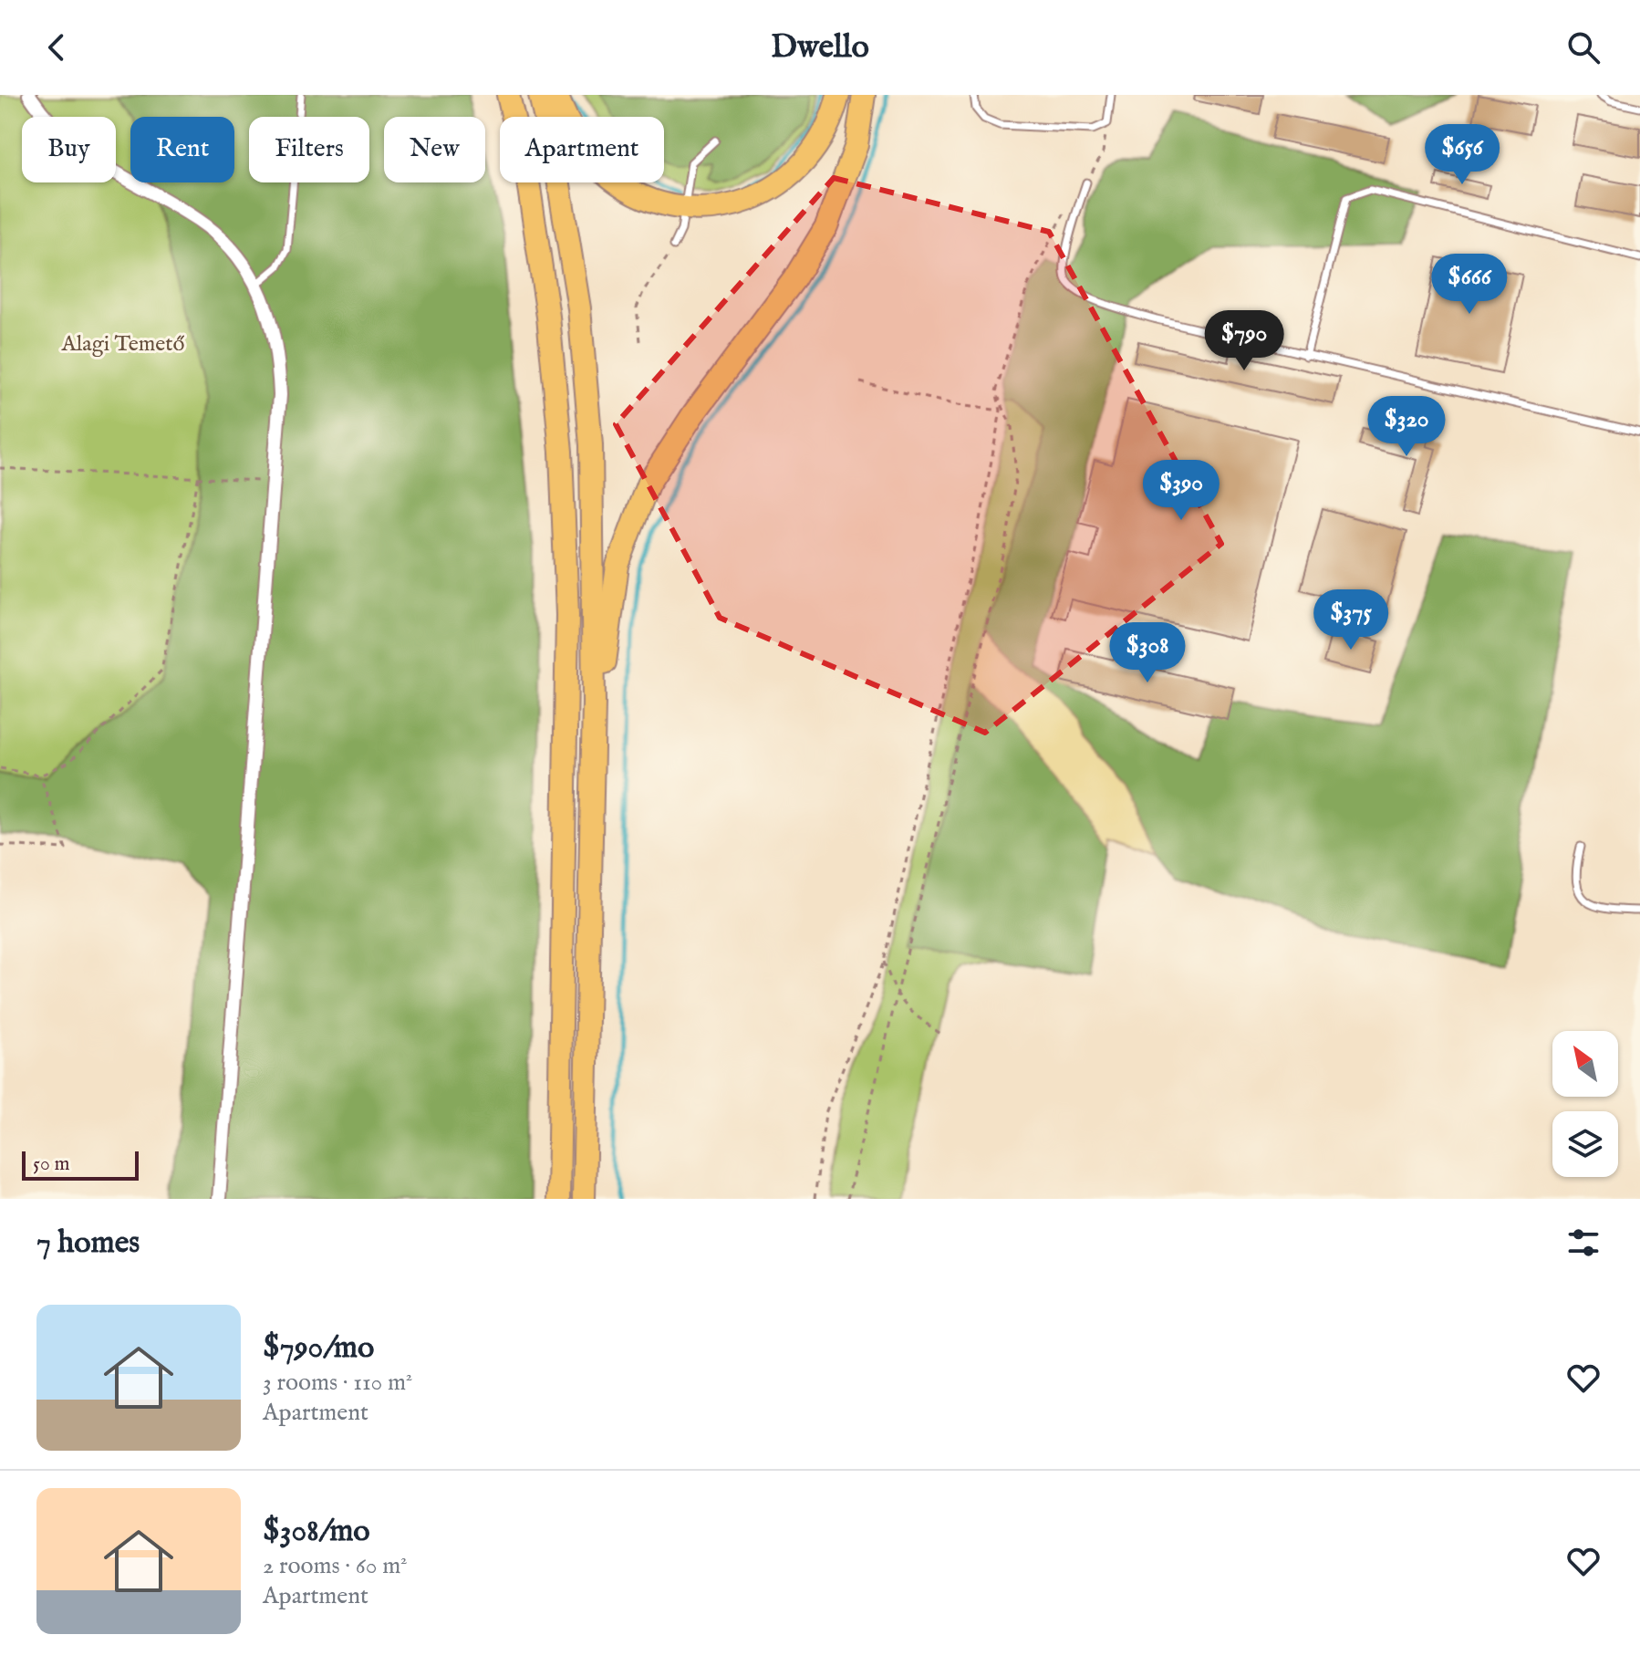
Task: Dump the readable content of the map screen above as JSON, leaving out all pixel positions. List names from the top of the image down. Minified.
{"parks":["Alagi Temető"],"scale_bar":"50 m","north":"top left","page":{"header":"Dwello","chip":["Buy","Rent","Filters","New","Apartment"],"price":["$656","$666","$790","$320","$390","$375","$308"],"scale":"50 m","heading":"7 homes","list":[{"name":"$790/mo","note":"3 rooms · 110 m² · Apartment"},{"name":"$308/mo","note":"2 rooms · 60 m² · Apartment"}]}}
